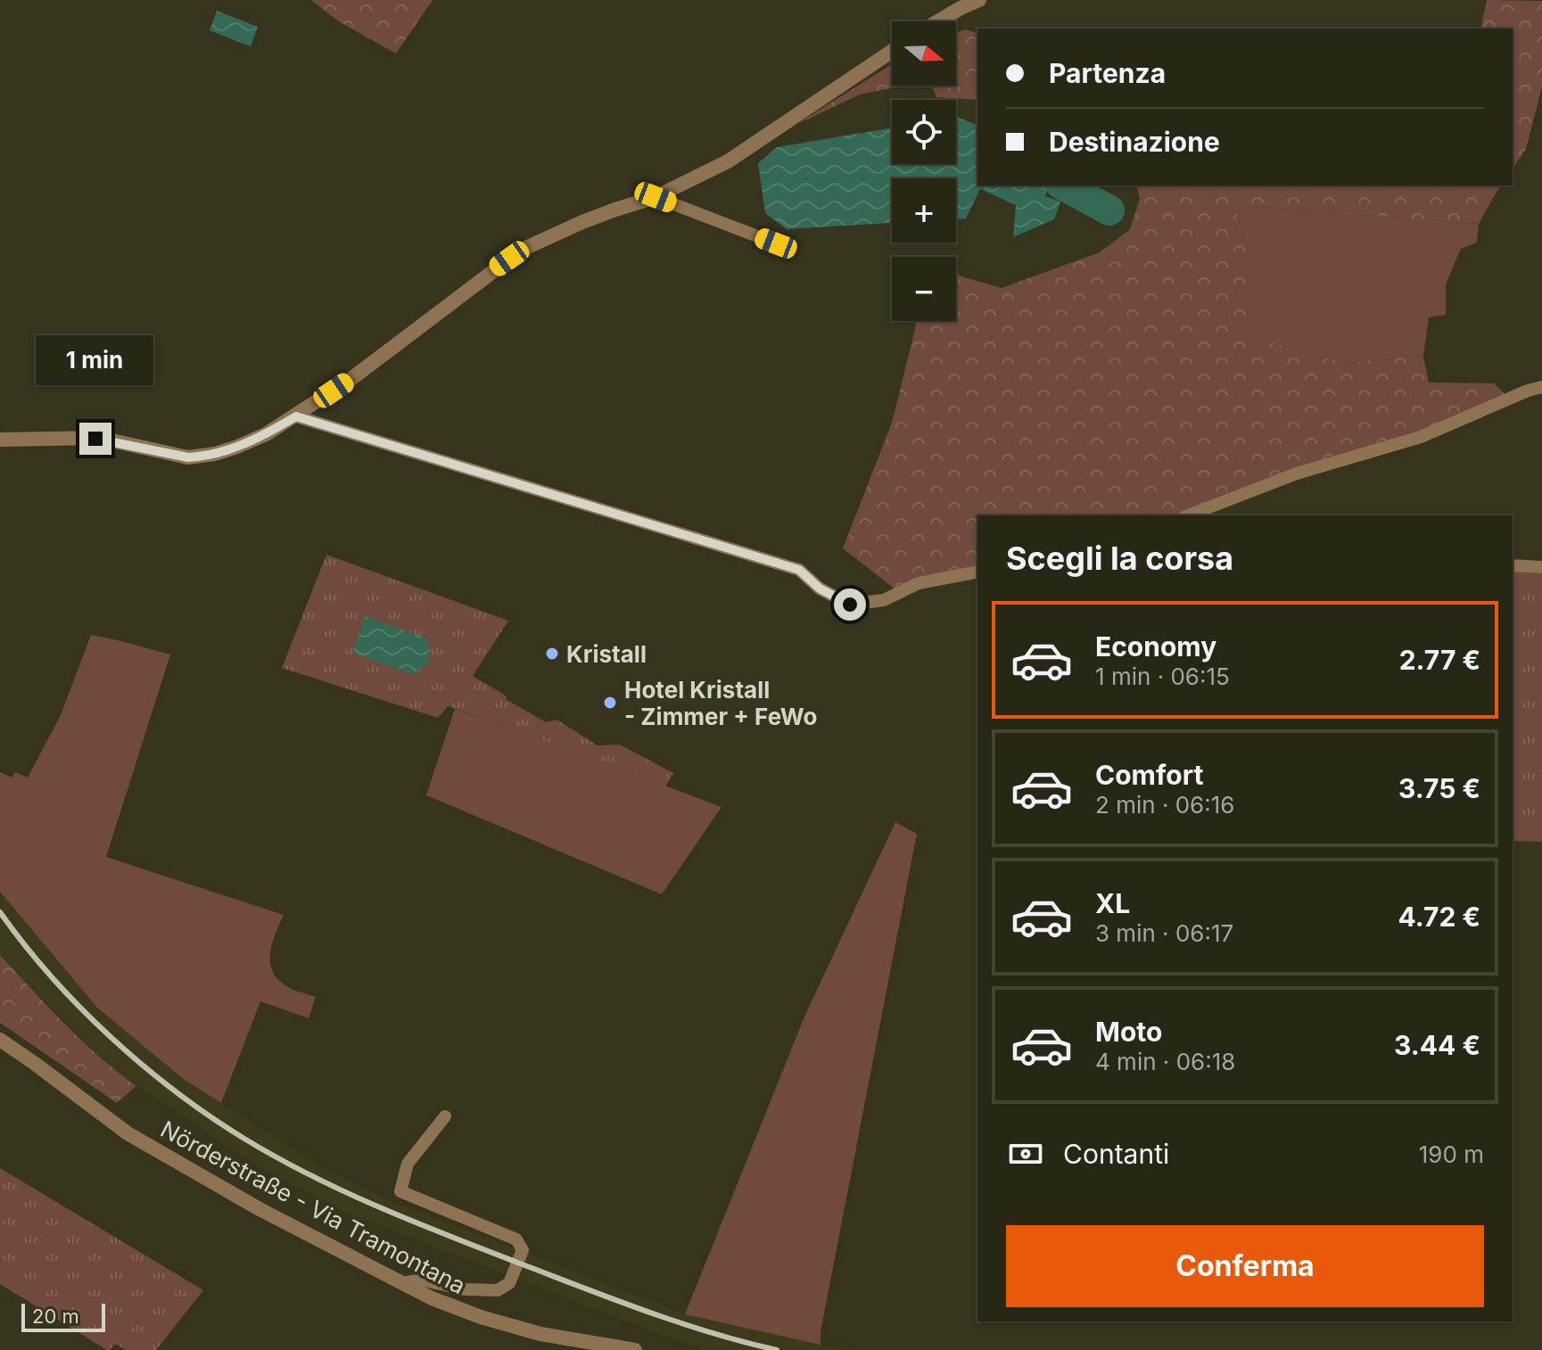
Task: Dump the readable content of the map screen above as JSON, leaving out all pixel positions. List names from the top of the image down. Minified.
{"streets":{"street":["Nörderstraße - Via Tramontana"]},"places":["Kristall","Hotel Kristall - Zimmer + FeWo"],"scale_bar":"20 m","north":"right","page":{"map_buttons":["+","−"],"banner":["Partenza","Destinazione"],"bubble":"1 min","heading":"Scegli la corsa","list":[{"name":"Economy","note":"1 min · 06:15","value":"2.77 €"},{"name":"Comfort","note":"2 min · 06:16","value":"3.75 €"},{"name":"XL","note":"3 min · 06:17","value":"4.72 €"},{"name":"Moto","note":"4 min · 06:18","value":"3.44 €"}],"pay":["Contanti","190 m"],"buttons":"Conferma","scale":"20 m"}}
